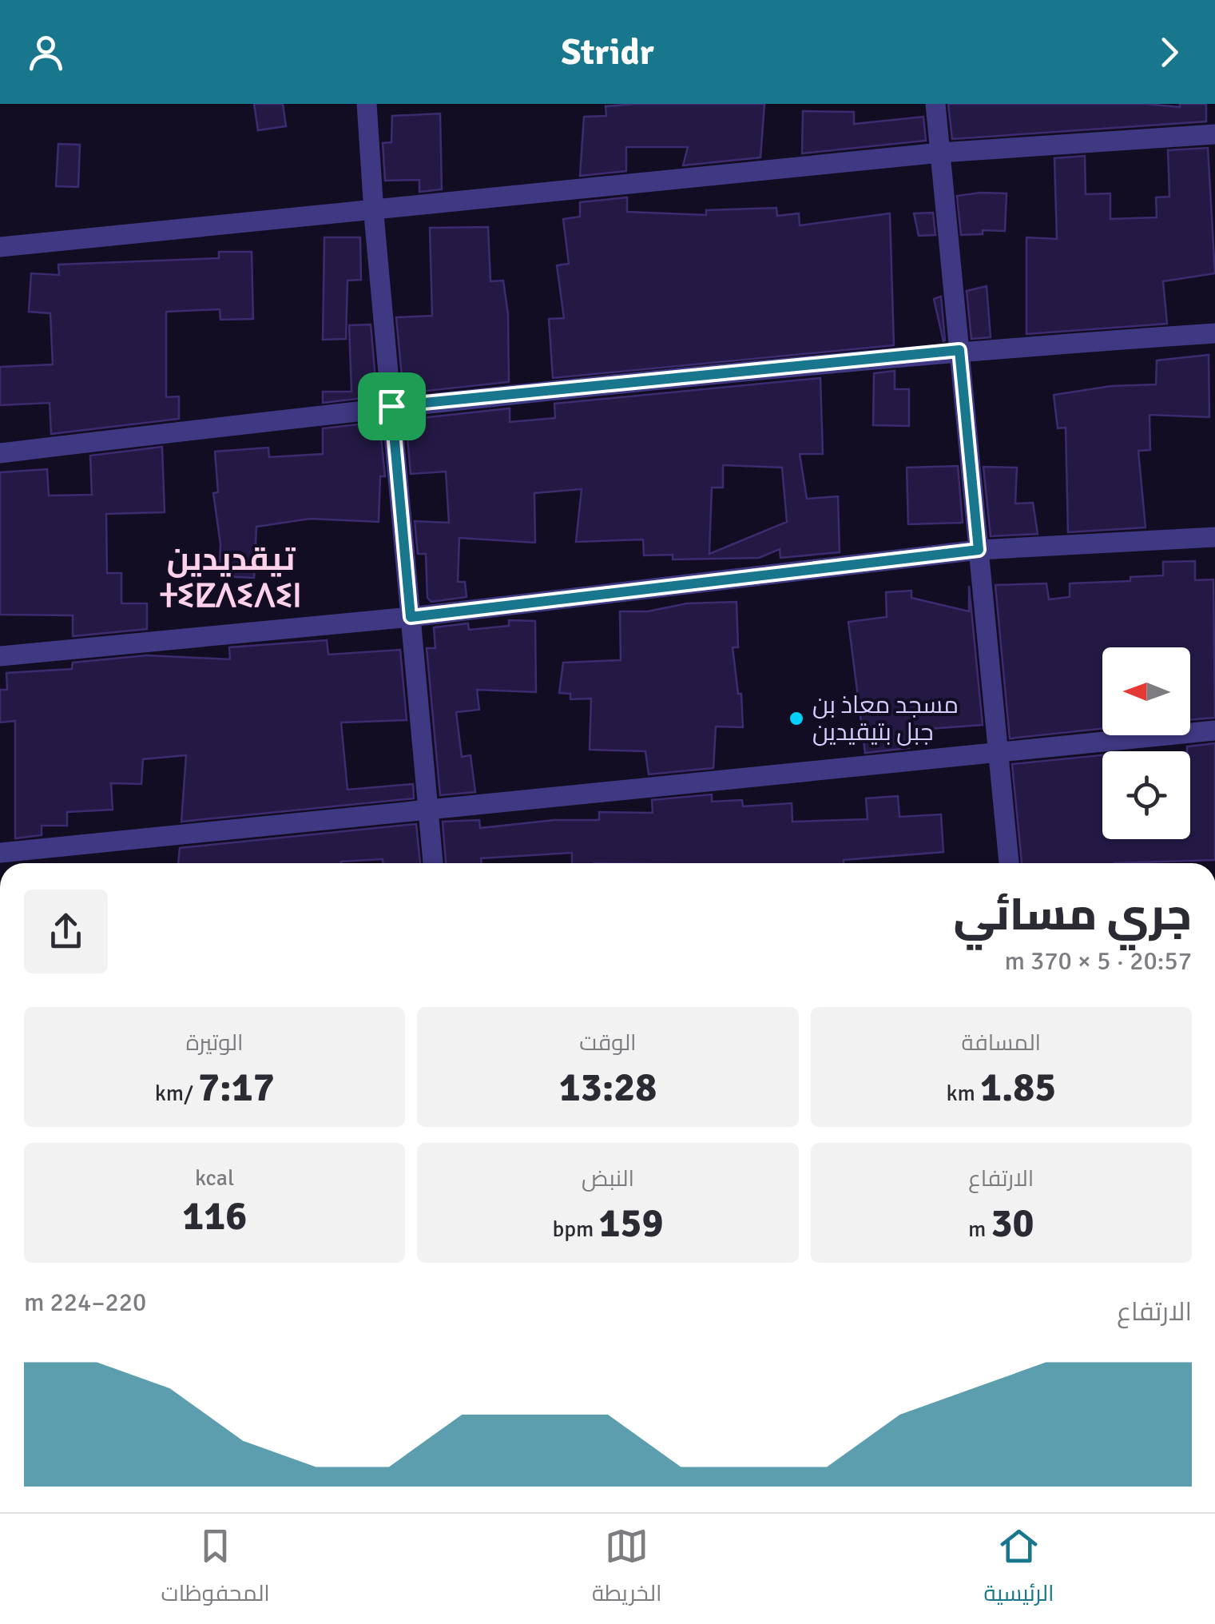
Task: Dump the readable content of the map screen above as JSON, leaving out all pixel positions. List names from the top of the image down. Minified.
{"districts":["تيقديدين ⵜⵉⵇⴷⵉⴷⵉⵏ"],"places":["مسجد معاذ بن جبل بتيقيدين"],"north":"left","page":{"header":"Stridr","heading":["جري مسائي","20:57 · 5 × 370 m"],"stats":[["المسافة","1.85 km"],["الوقت","13:28"],["الوتيرة","7:17 /km"],["الارتفاع","30 m"],["النبض","159 bpm"],["kcal","116"]],"chart":["الارتفاع","220–224 m"],"tabs":["الرئيسية","الخريطة","المحفوظات"]}}
